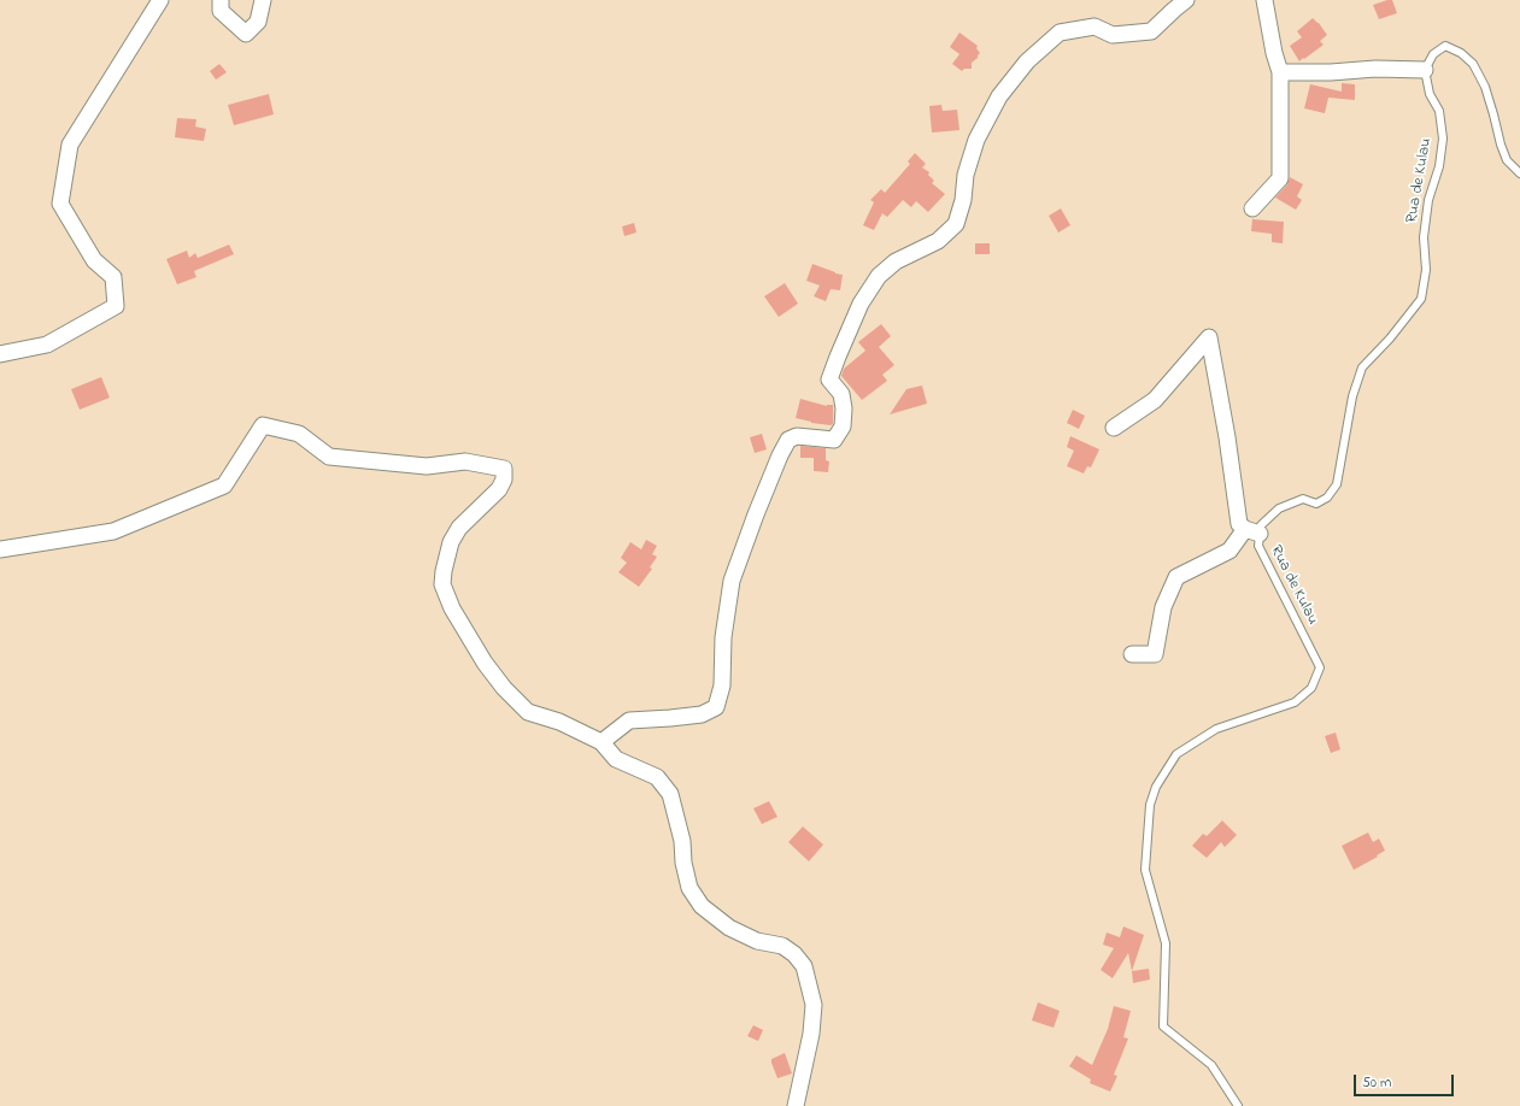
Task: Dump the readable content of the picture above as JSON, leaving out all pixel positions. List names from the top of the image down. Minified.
{"streets":{"lane":["Rua de Kulau"]},"scale_bar":"50 m"}
